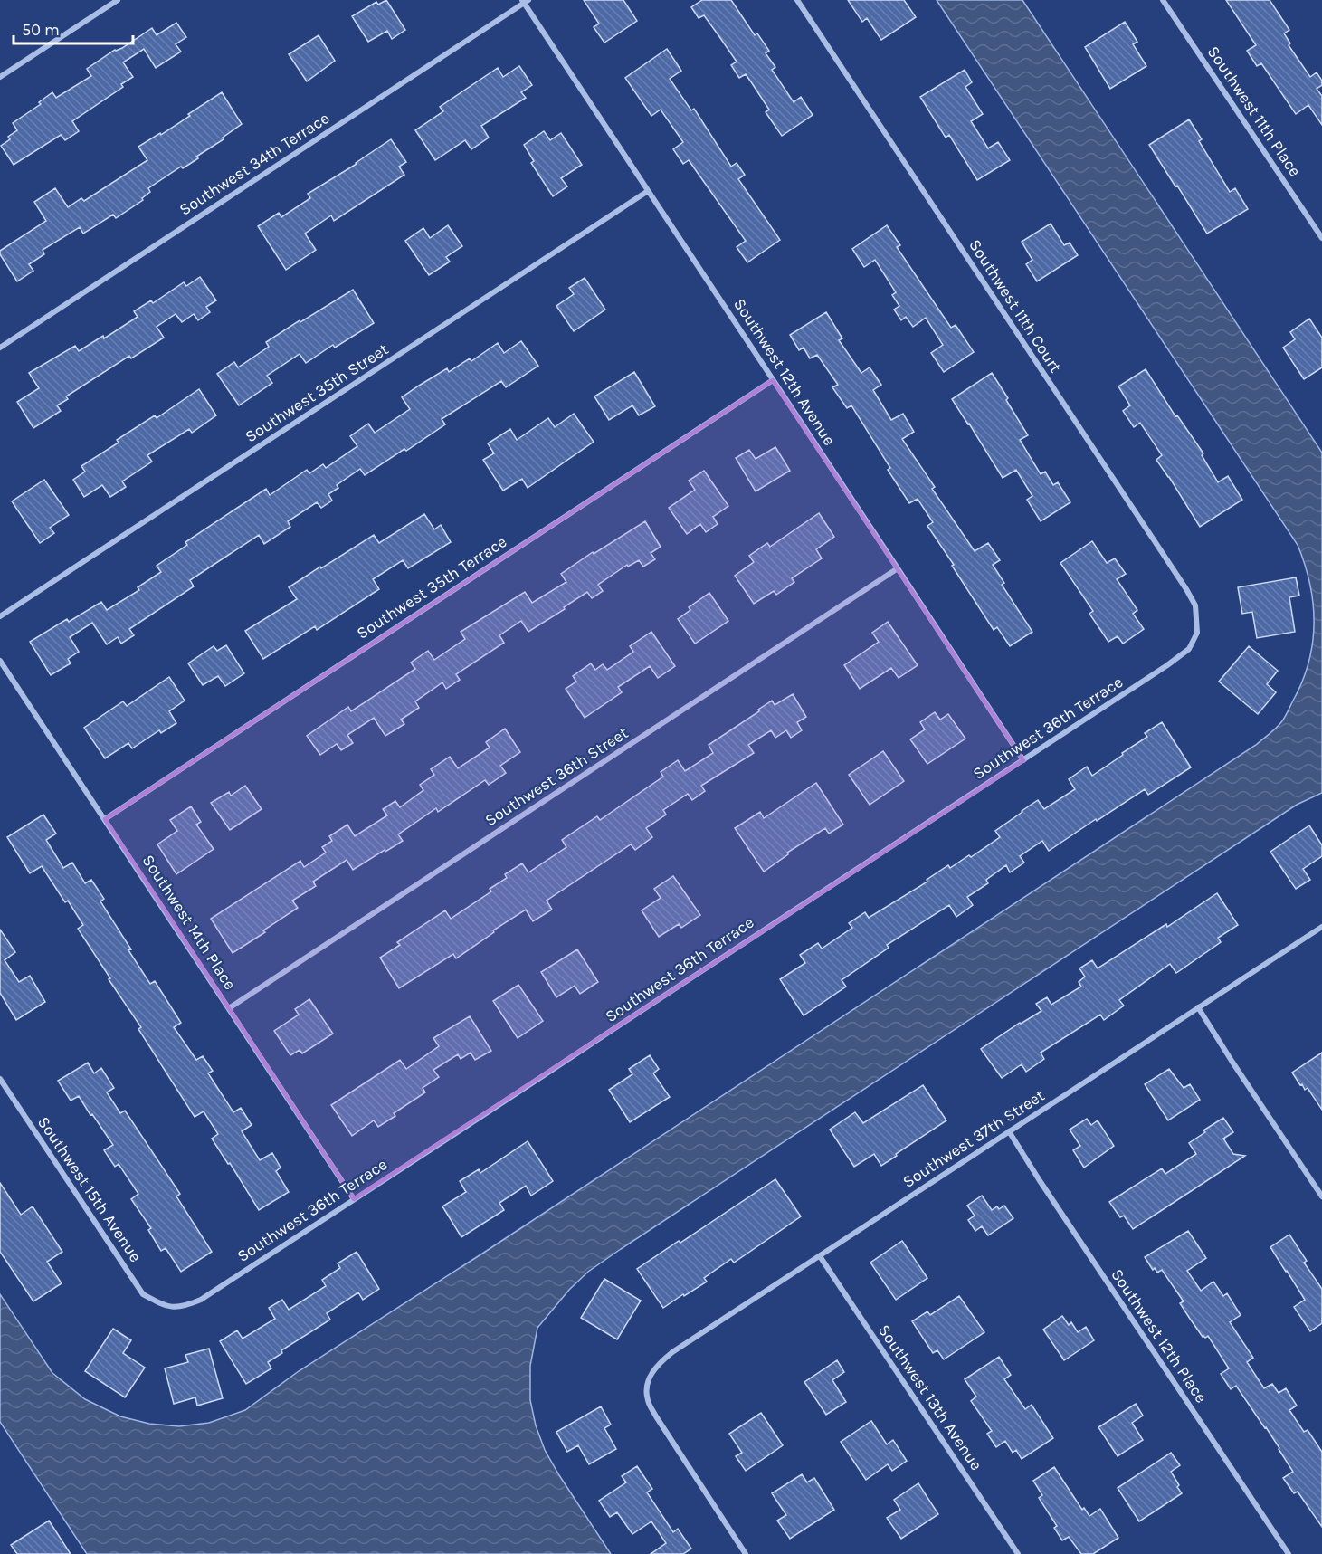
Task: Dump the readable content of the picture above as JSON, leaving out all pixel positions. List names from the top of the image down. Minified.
{"streets":{"street":["Southwest 11th Place","Southwest 34th Terrace","Southwest 11th Court","Southwest 12th Avenue","Southwest 35th Street","Southwest 35th Terrace","Southwest 36th Terrace","Southwest 36th Street","Southwest 14th Place","Southwest 37th Street","Southwest 15th Avenue","Southwest 12th Place","Southwest 13th Avenue"]},"crossings":[["Southwest 34th Terrace","Southwest 12th Avenue"],["Southwest 11th Court","Southwest 36th Terrace"],["Southwest 12th Avenue","Southwest 35th Street"],["Southwest 12th Avenue","Southwest 35th Terrace"],["Southwest 12th Avenue","Southwest 36th Terrace"],["Southwest 12th Avenue","Southwest 36th Street"],["Southwest 35th Terrace","Southwest 14th Place"],["Southwest 36th Terrace","Southwest 14th Place"],["Southwest 36th Terrace","Southwest 15th Avenue"],["Southwest 36th Street","Southwest 14th Place"],["Southwest 37th Street","Southwest 12th Place"],["Southwest 37th Street","Southwest 13th Avenue"]],"scale_bar":"50 m"}
